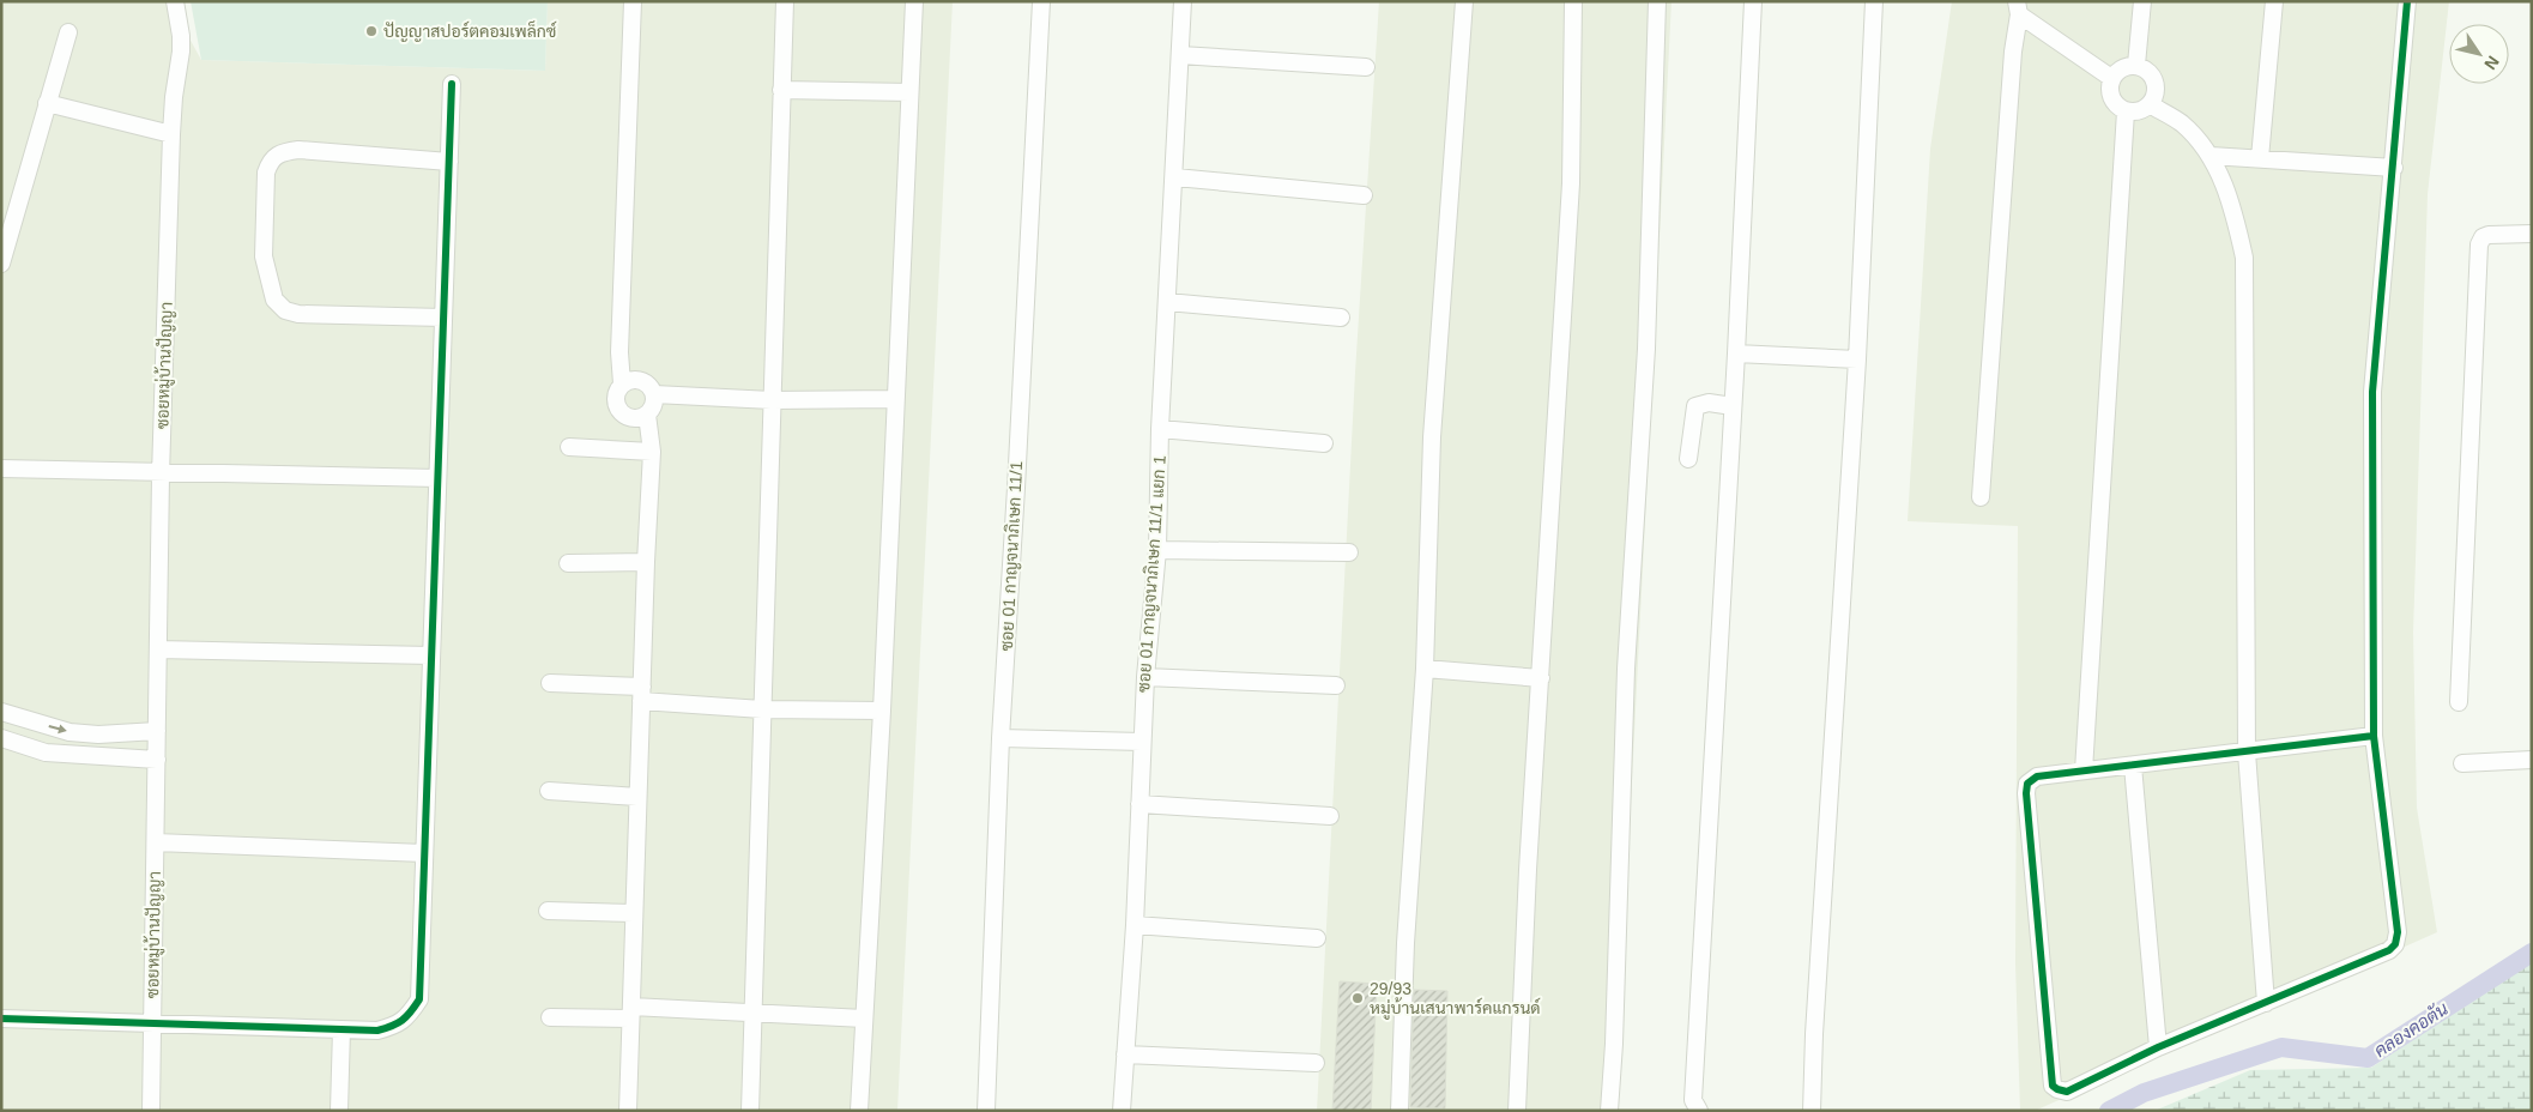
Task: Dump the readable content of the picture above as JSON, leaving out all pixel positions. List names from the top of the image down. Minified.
{"streets":{"street":["ซอยหมู่บ้านปัญญา","ซอย 01 กาญจนาภิเษก 11/1","ซอย 01 กาญจนาภิเษก 11/1 แยก 1"]},"water":["คลองคอตัน"],"places":["ปัญญาสปอร์ตคอมเพล็กซ์","29/93 หมู่บ้านเสนาพาร์คแกรนด์"],"north":"bottom right"}
